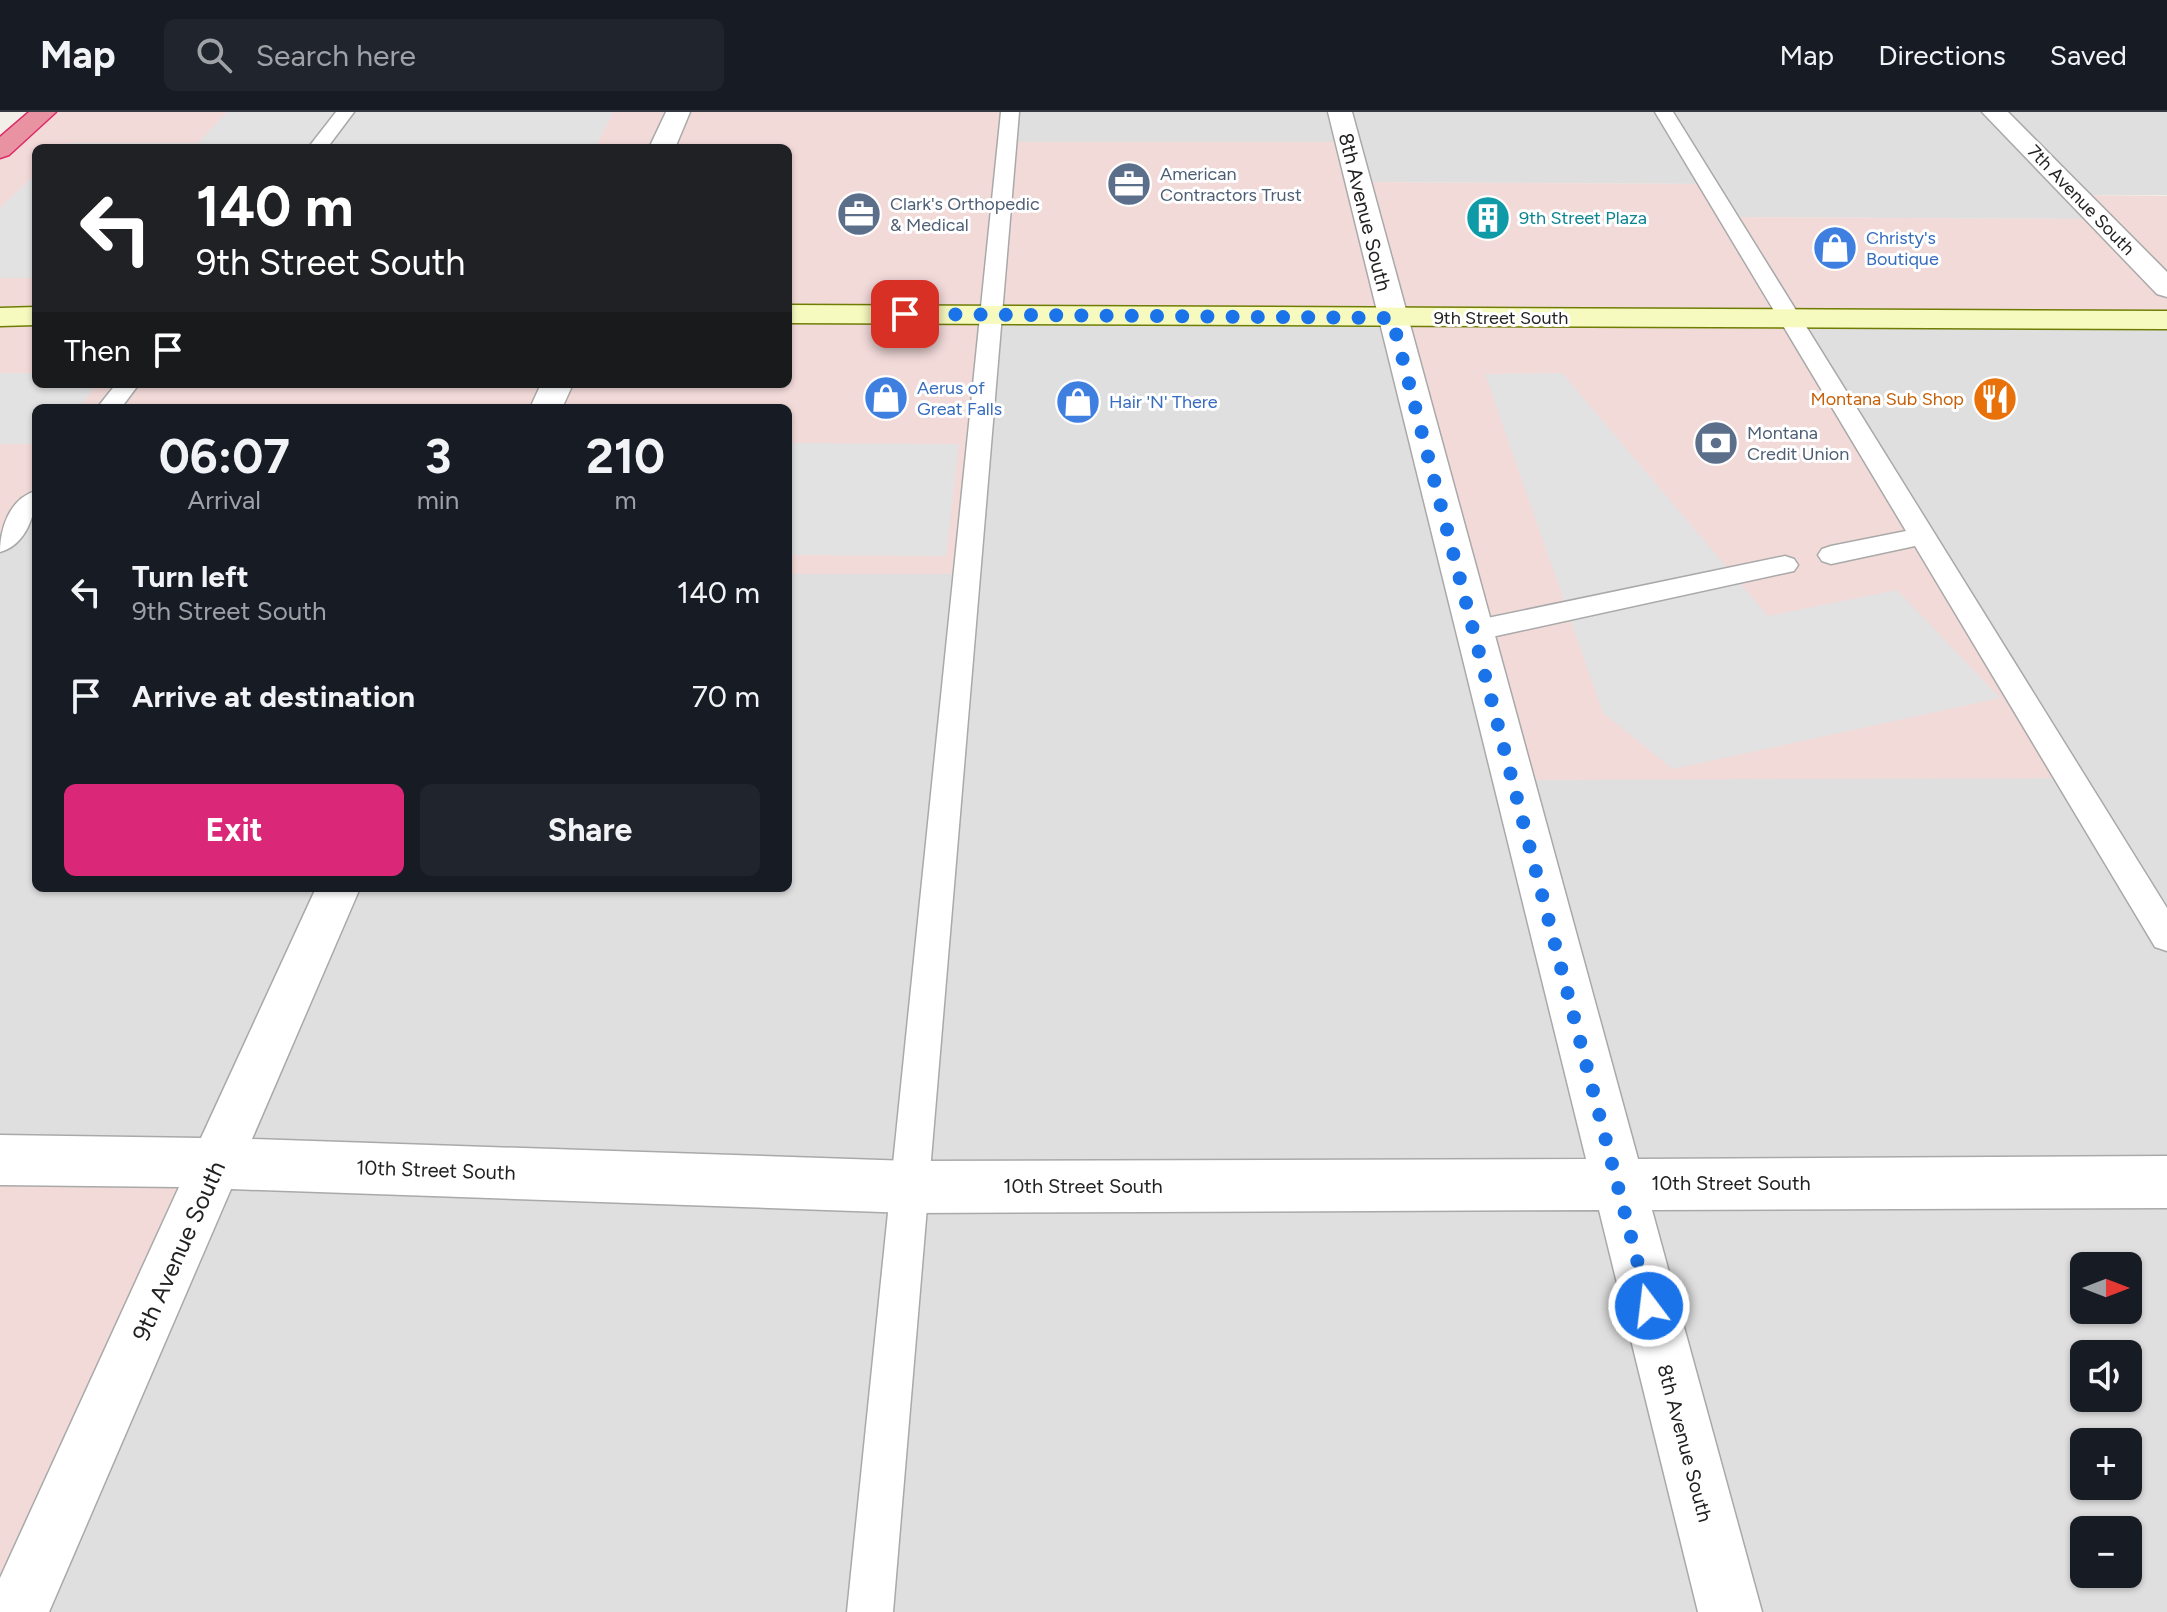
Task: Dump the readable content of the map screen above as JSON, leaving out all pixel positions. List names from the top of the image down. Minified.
{"streets":{"main road":["9th Street South"],"street":["7th Avenue South","8th Avenue South","10th Street South","9th Avenue South"]},"crossings":[["8th Avenue South","9th Street South"],["8th Avenue South","10th Street South"],["10th Street South","9th Avenue South"]],"places":{"office":["American Contractors Trust","Clark's Orthopedic & Medical"],"building":["9th Street Plaza"],"shop":["Christy's Boutique","Aerus of Great Falls","Hair 'N' There"],"restaurant":["Montana Sub Shop"],"bank":["Montana Credit Union"]},"north":"right","page":{"header":"Map","search":"Search here","nav":["Map","Directions","Saved"],"turn":["140 m","9th Street South"],"then":"Then","eta":["06:07","Arrival","3","min","210","m"],"list":[{"name":"Turn left","note":"9th Street South","value":"140 m"},{"name":"Arrive at destination","value":"70 m"}],"buttons":["Exit","Share"],"map_buttons":["+","−"]}}
